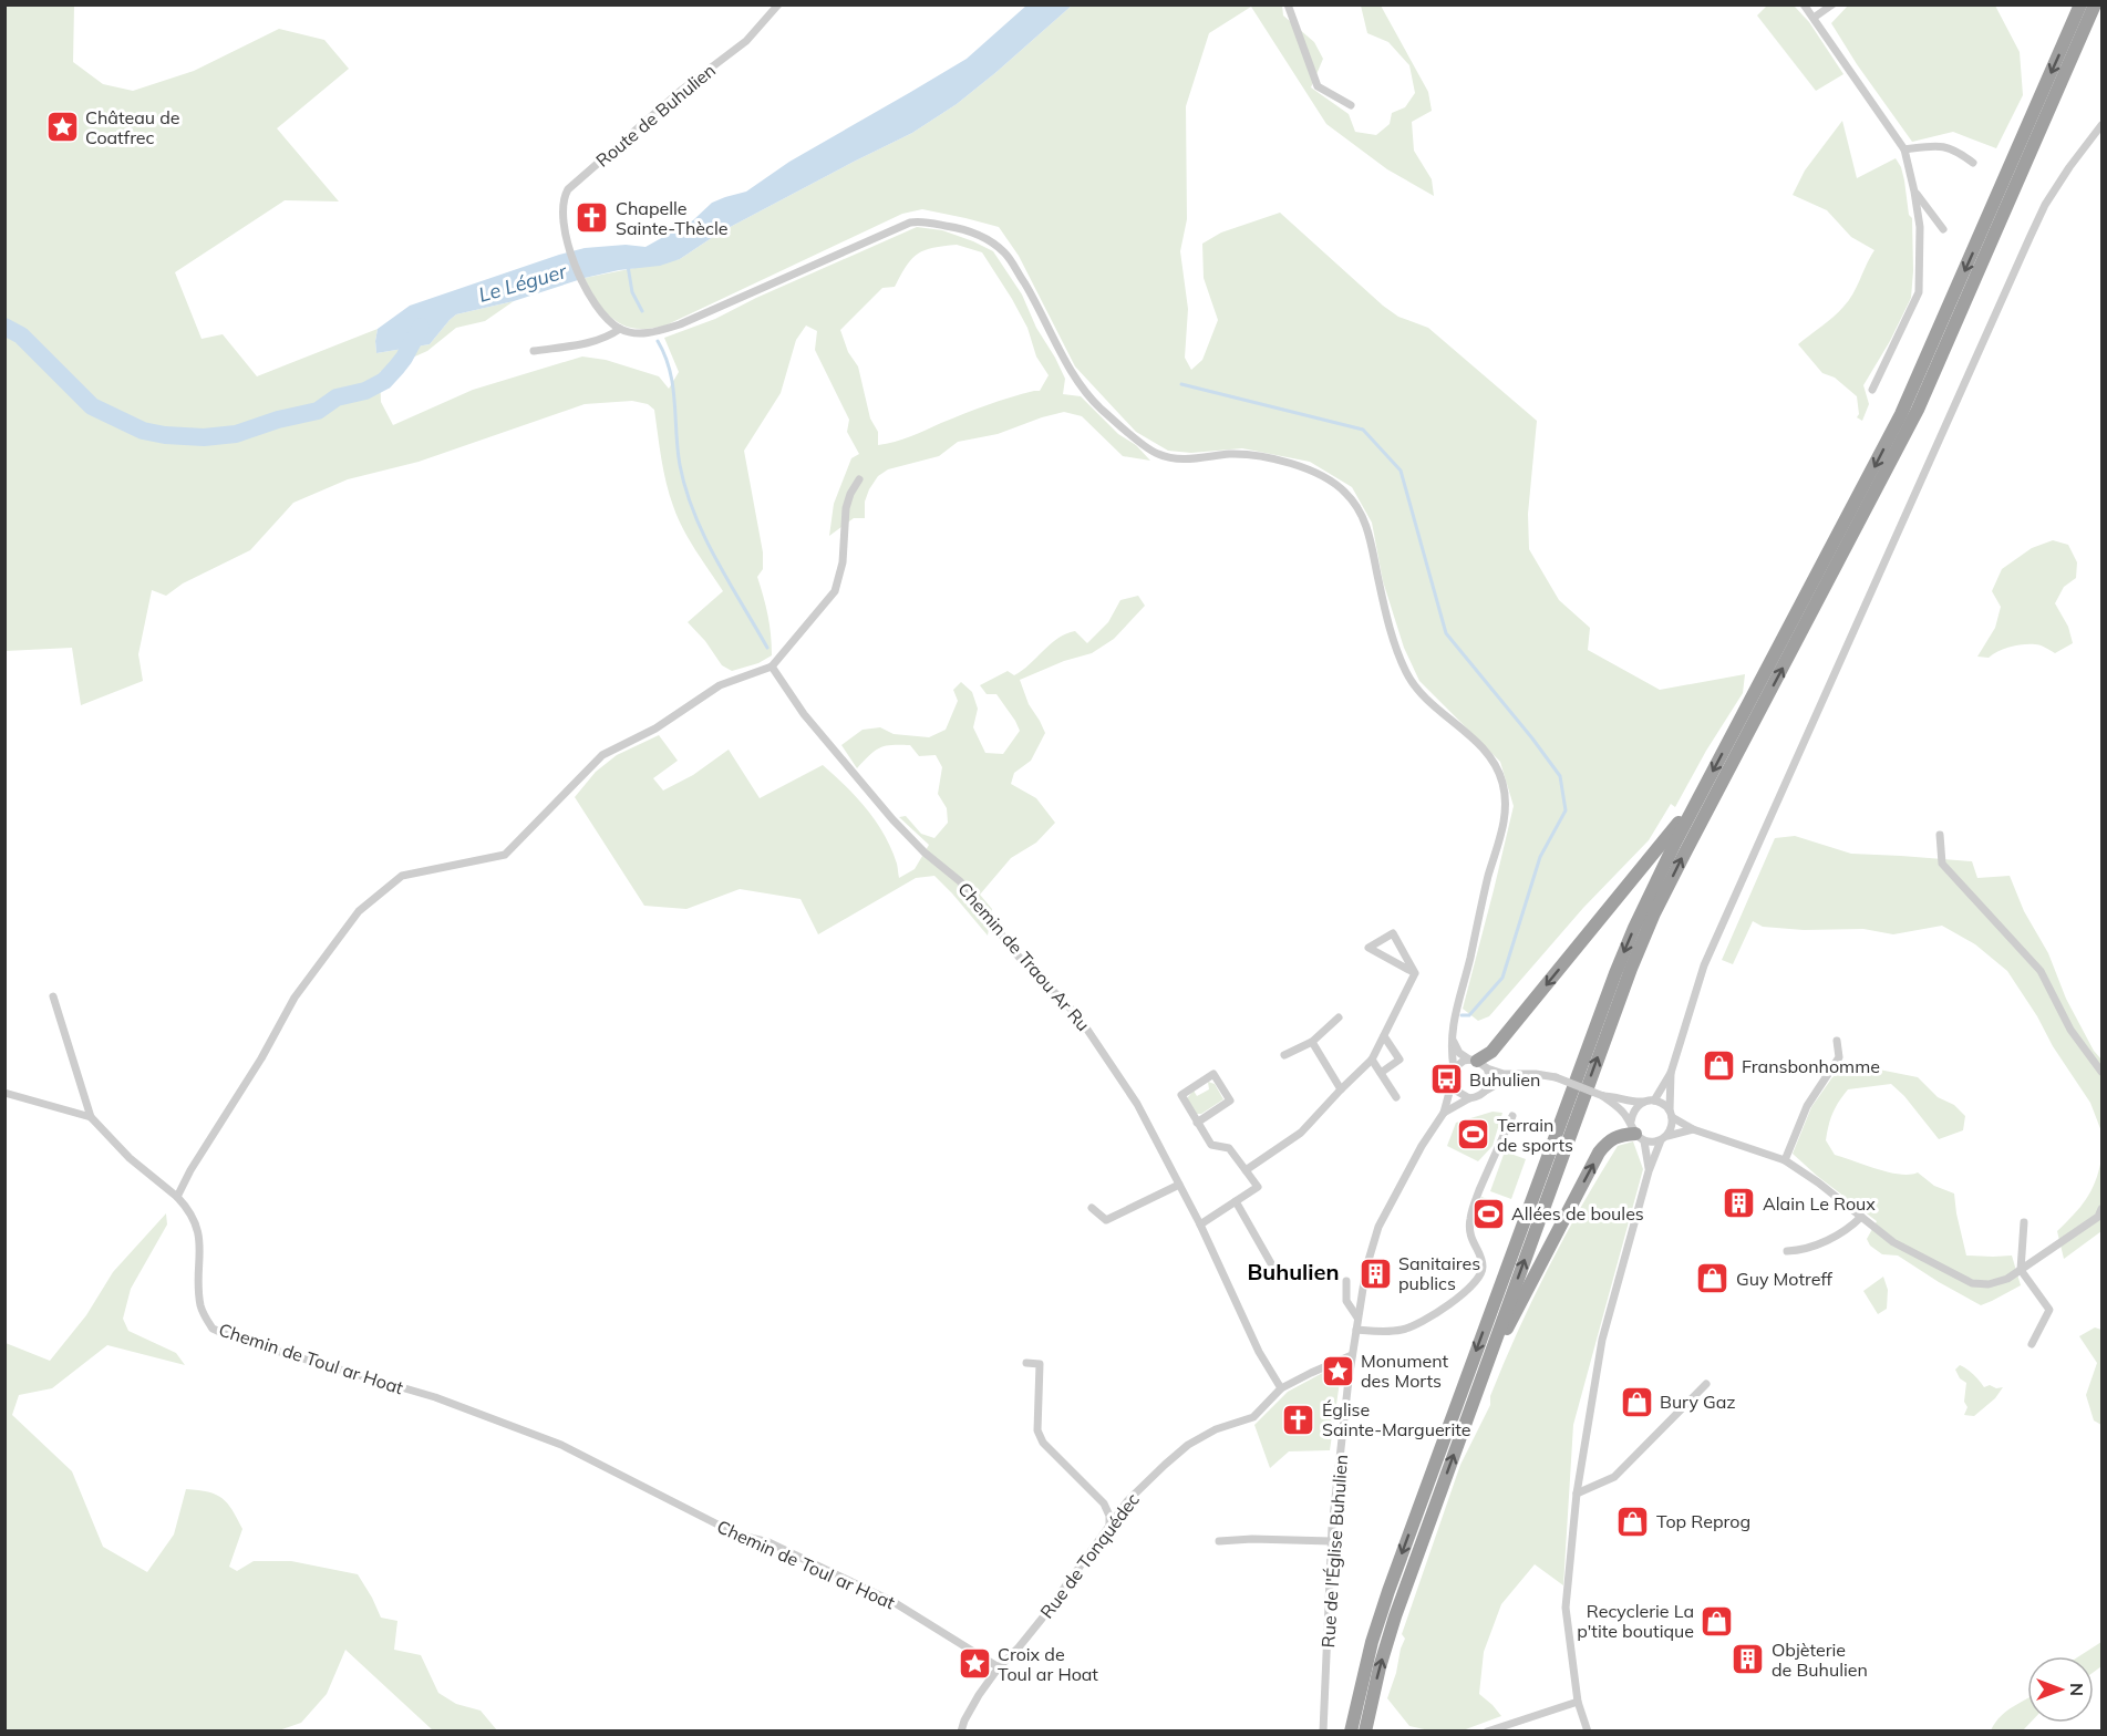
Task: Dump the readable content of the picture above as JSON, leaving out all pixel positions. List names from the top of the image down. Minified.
{"streets":{"street":["Route de Buhulien","Chemin de Traou Ar Ru","Chemin de Toul ar Hoat","Rue de l'Église Buhulien","Rue de Tonquédec"]},"crossings":[["Chemin de Traou Ar Ru","Rue de Tonquédec"],["Chemin de Toul ar Hoat","Rue de Tonquédec"],["Rue de l'Église Buhulien","Rue de Tonquédec"]],"districts":["Buhulien"],"water":["Le Léguer"],"places":{"place":["Château de Coatfrec","Monument des Morts","Croix de Toul ar Hoat"],"church":["Chapelle Sainte-Thècle","Église Sainte-Marguerite"],"shop":["Fransbonhomme","Guy Motreff","Bury Gaz","Top Reprog","Recyclerie La p'tite boutique"],"bus stop":["Buhulien"],"sports":["Terrain de sports","Allées de boules"],"building":["Alain Le Roux","Sanitaires publics","Objèterie de Buhulien"]},"north":"right"}
